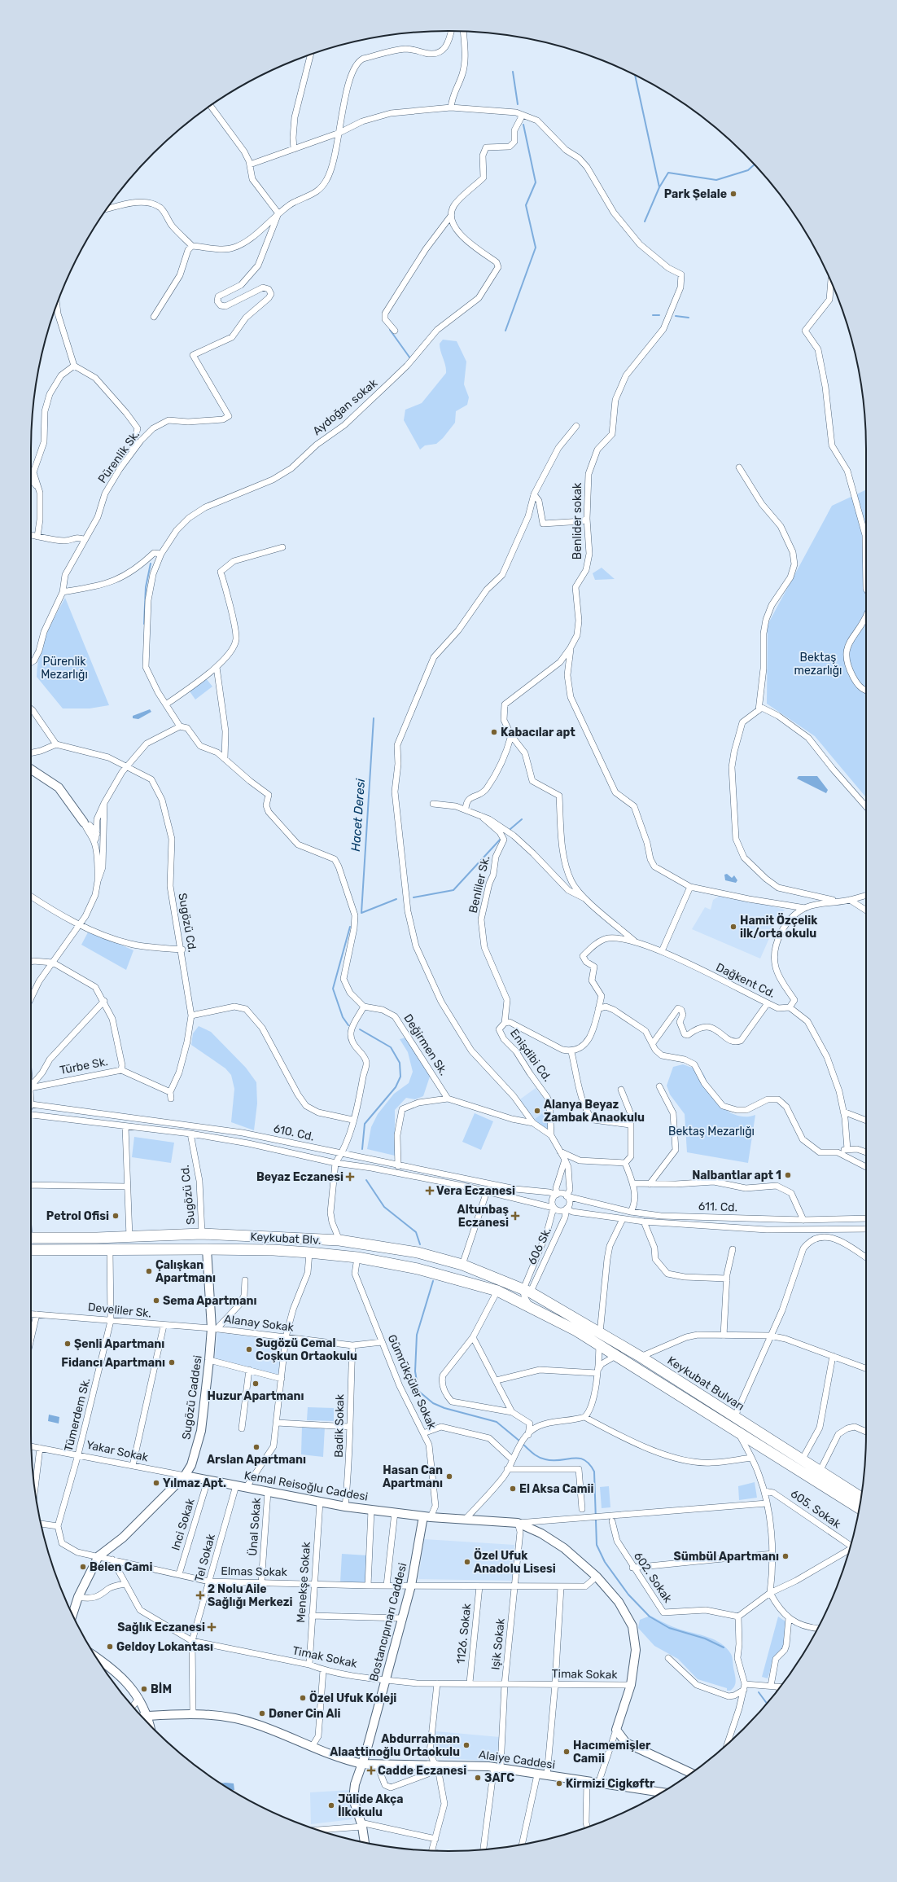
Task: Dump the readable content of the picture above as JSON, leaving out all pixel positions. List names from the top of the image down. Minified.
{"streets":{"highway":["Keykubat Blv.","Keykubat Bulvarı"],"street":["Aydoğan sokak","Pürenlik Sk.","Benlider sokak","Benliler Sk.","Sugözü Cd.","Dağkent Cd.","Değirmen Sk.","Enişdibi Cd.","Türbe Sk.","610. Cd.","611. Cd.","606 Sk.","Develiler Sk.","Alanay Sokak","Gümrükçüler Sokak","Sugözü Caddesi","Tümerdem Sk.","Badik Sokak","Yakar Sokak","Kemal Reisoğlu Caddesi","605. Sokak","Inci Sokak","Ünal Sokak","Tel Sokak","Elmas Sokak","602. Sokak","Menekşe Sokak","Bostancıpınarı Caddesi","1126. Sokak","Işik Sokak","Timak Sokak","Alaiye Caddesi"]},"crossings":[["Benliler Sk.","Enişdibi Cd."],["Sugözü Cd.","610. Cd."],["Sugözü Cd.","Keykubat Blv."],["610. Cd.","611. Cd."],["610. Cd.","606 Sk."],["611. Cd.","606 Sk."],["Keykubat Blv.","606 Sk."],["Keykubat Blv.","Gümrükçüler Sokak"],["Keykubat Blv.","Keykubat Bulvarı"],["Keykubat Blv.","Sugözü Caddesi"],["Keykubat Blv.","Tümerdem Sk."],["606 Sk.","Keykubat Bulvarı"],["Develiler Sk.","Alanay Sokak"],["Develiler Sk.","Sugözü Caddesi"],["Develiler Sk.","Tümerdem Sk."],["Alanay Sokak","Gümrükçüler Sokak"],["Alanay Sokak","Sugözü Caddesi"],["Alanay Sokak","Badik Sokak"],["Gümrükçüler Sokak","Kemal Reisoğlu Caddesi"],["Gümrükçüler Sokak","Bostancıpınarı Caddesi"],["Sugözü Caddesi","Tümerdem Sk."],["Sugözü Caddesi","Yakar Sokak"],["Sugözü Caddesi","Kemal Reisoğlu Caddesi"],["Sugözü Caddesi","Elmas Sokak"],["Tümerdem Sk.","Yakar Sokak"],["Tümerdem Sk.","Elmas Sokak"],["Badik Sokak","Kemal Reisoğlu Caddesi"],["Yakar Sokak","Kemal Reisoğlu Caddesi"],["Kemal Reisoğlu Caddesi","Inci Sokak"],["Kemal Reisoğlu Caddesi","Ünal Sokak"],["Kemal Reisoğlu Caddesi","Tel Sokak"],["Kemal Reisoğlu Caddesi","Menekşe Sokak"],["Kemal Reisoğlu Caddesi","Bostancıpınarı Caddesi"],["Kemal Reisoğlu Caddesi","Işik Sokak"],["Inci Sokak","Elmas Sokak"],["Ünal Sokak","Elmas Sokak"],["Tel Sokak","Elmas Sokak"],["Tel Sokak","Timak Sokak"],["Tel Sokak","Alaiye Caddesi"],["Elmas Sokak","Menekşe Sokak"],["Elmas Sokak","Bostancıpınarı Caddesi"],["Elmas Sokak","1126. Sokak"],["Elmas Sokak","Işik Sokak"],["Elmas Sokak","Timak Sokak"],["Menekşe Sokak","Timak Sokak"],["Bostancıpınarı Caddesi","Timak Sokak"],["Bostancıpınarı Caddesi","Alaiye Caddesi"],["1126. Sokak","Timak Sokak"],["Işik Sokak","Timak Sokak"],["Işik Sokak","Alaiye Caddesi"]],"water":["Hacet Deresi"],"parks":["Bektaş mezarlığı","Pürenlik Mezarlığı","Bektaş Mezarlığı"],"places":{"other":["Park Şelale","Kabacılar apt","Hamit Özçelik ilk/orta okulu","Alanya Beyaz Zambak Anaokulu","Nalbantlar apt 1","Petrol Ofisi","Çalışkan Apartmanı","Sema Apartmanı","Şenli Apartmanı","Sugözü Cemal Coşkun Ortaokulu","Fidancı Apartmanı","Huzur Apartmanı","Arslan Apartmanı","Hasan Can Apartmanı","Yılmaz Apt.","El Aksa Camii","Sümbül Apartmanı","Özel Ufuk Anadolu Lisesi","Belen Cami","Geldoy Lokantası","BİM","Özel Ufuk Koleji","Døner Cin Ali","Abdurrahman Alaattinoğlu Ortaokulu","Hacımemişler Camii","ЗАГС","Kirmizi Cigkøftr","Jülide Akça İlkokulu"],"health":["Beyaz Eczanesi","Vera Eczanesi","Altunbaş Eczanesi","2 Nolu Aile Sağlığı Merkezi","Sağlık Eczanesi","Cadde Eczanesi"]}}
